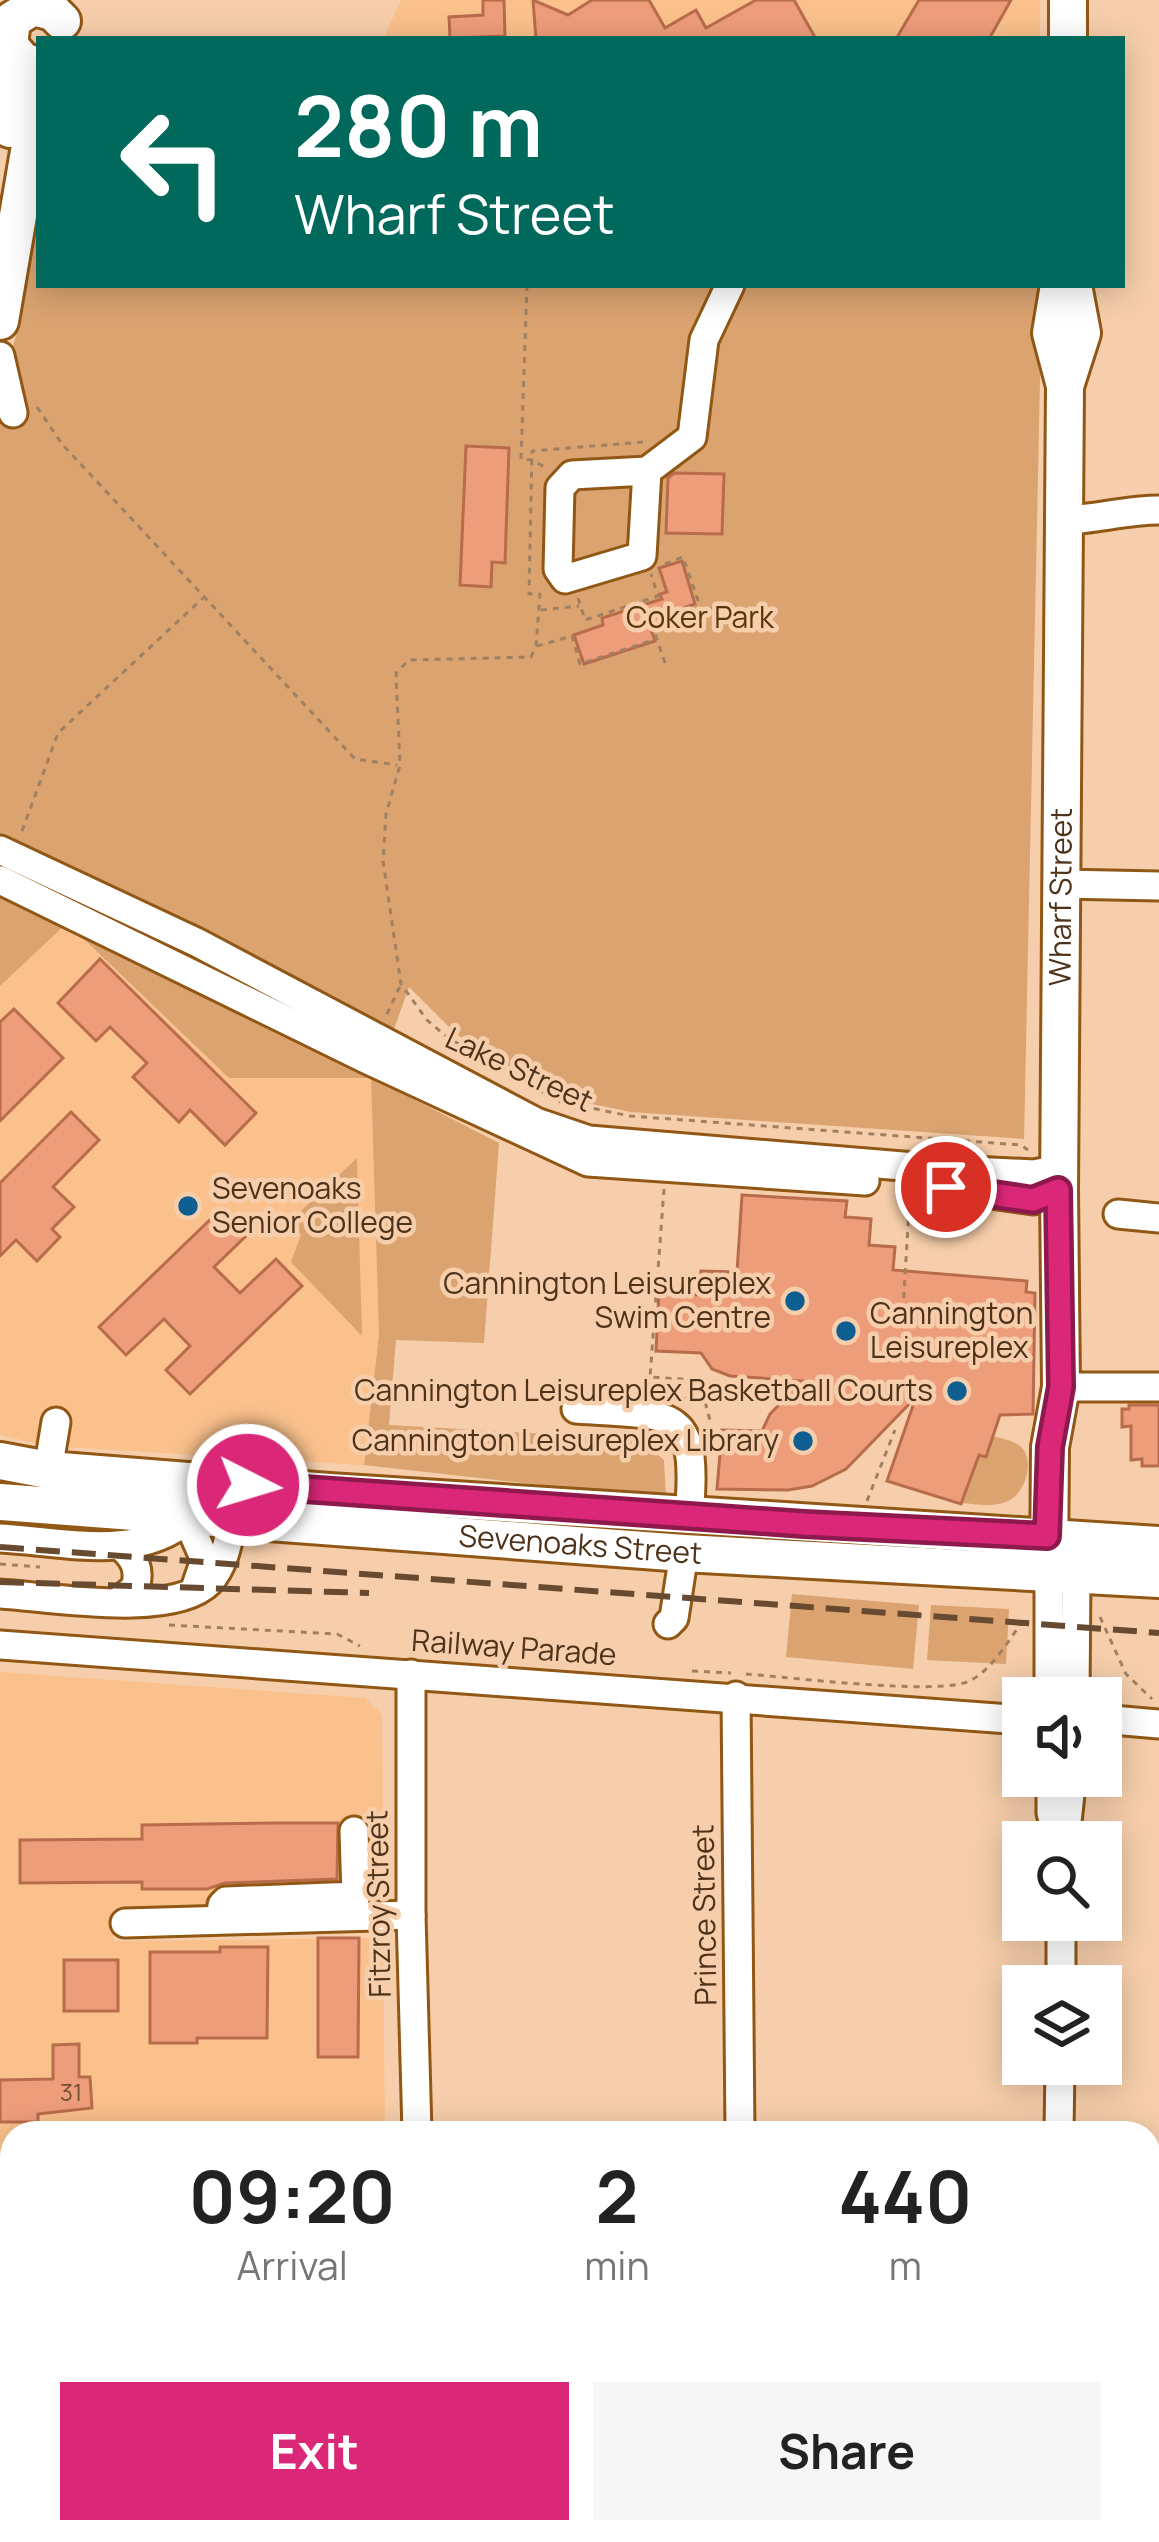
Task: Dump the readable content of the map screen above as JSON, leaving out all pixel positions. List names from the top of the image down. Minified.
{"streets":{"main road":["Wharf Street","Sevenoaks Street"],"street":["Lake Street","Railway Parade","Fitzroy Street","Prince Street"]},"crossings":[["Wharf Street","Lake Street"],["Wharf Street","Sevenoaks Street"],["Railway Parade","Fitzroy Street"],["Railway Parade","Prince Street"]],"parks":["Coker Park"],"places":["Sevenoaks Senior College","Cannington Leisureplex Swim Centre","Cannington Leisureplex","Cannington Leisureplex Basketball Courts","Cannington Leisureplex Library"],"house_numbers":["31"],"page":{"turn":["280 m","Wharf Street"],"eta":["09:20","Arrival","2","min","440","m"],"buttons":["Exit","Share"]}}
